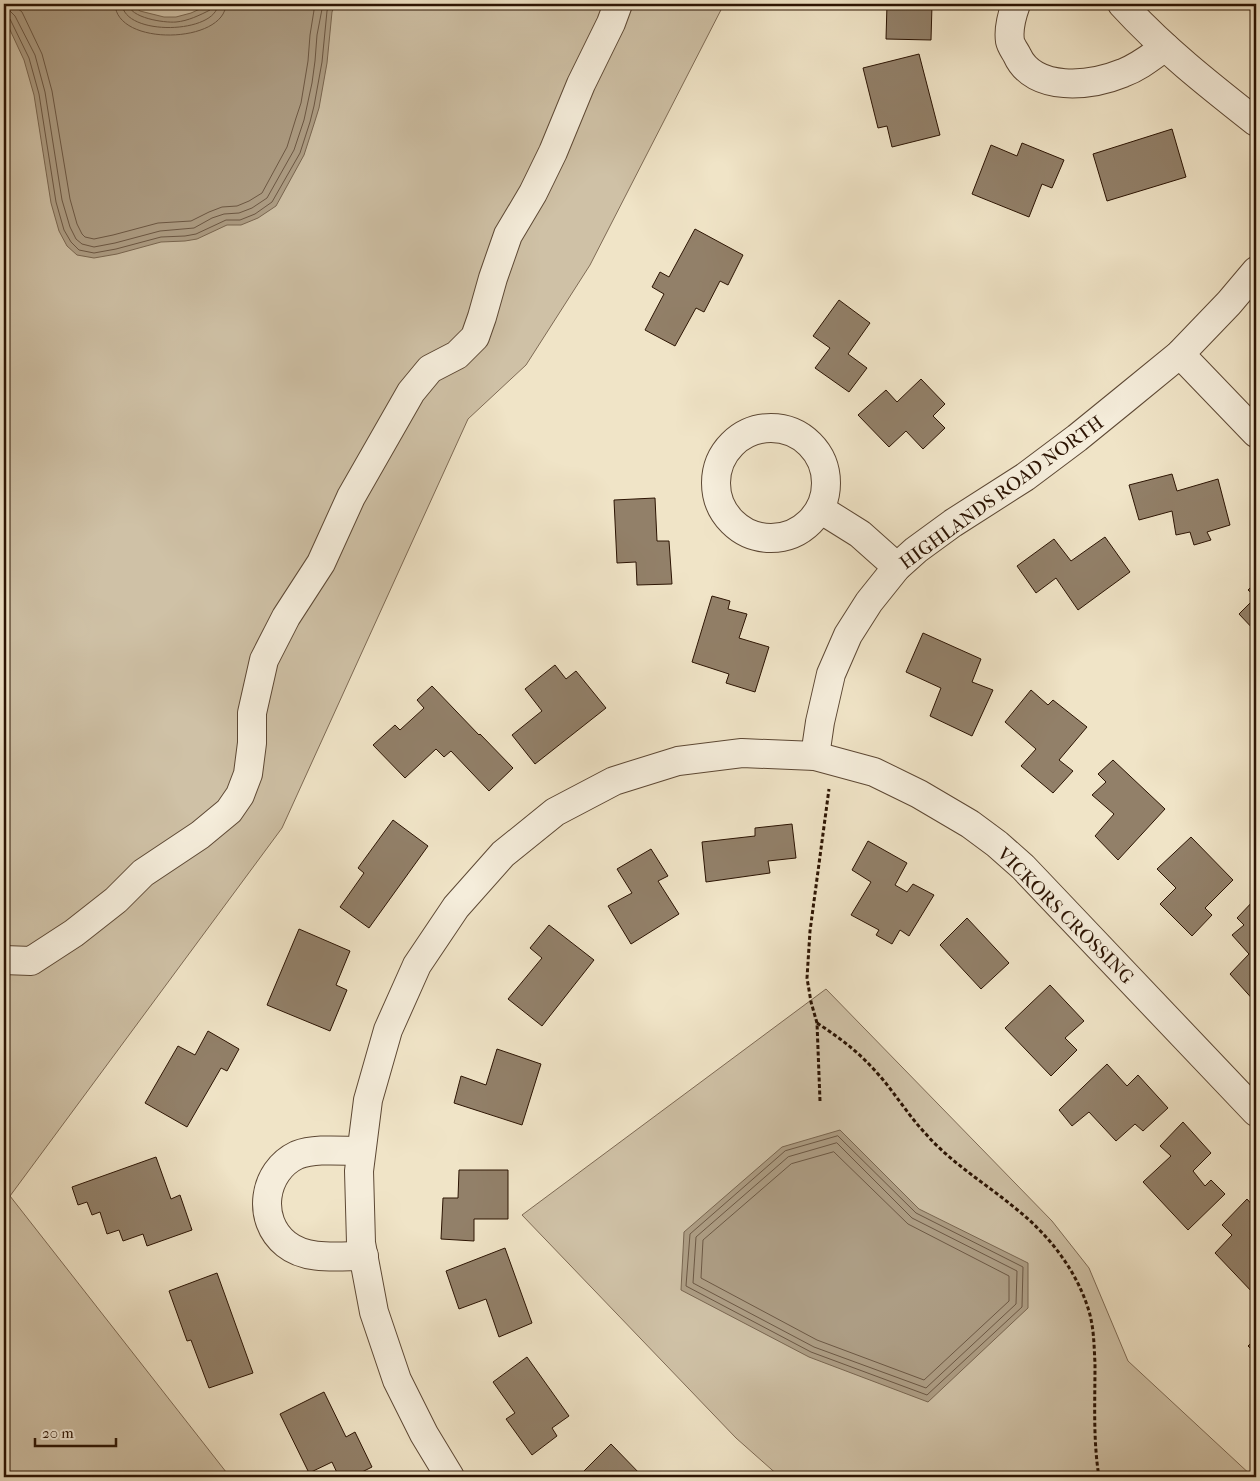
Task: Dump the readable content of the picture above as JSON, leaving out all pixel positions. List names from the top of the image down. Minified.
{"streets":{"street":["HIGHLANDS ROAD NORTH","VICKORS CROSSING"]},"crossings":[["HIGHLANDS ROAD NORTH","VICKORS CROSSING"]],"scale_bar":"20 m"}
